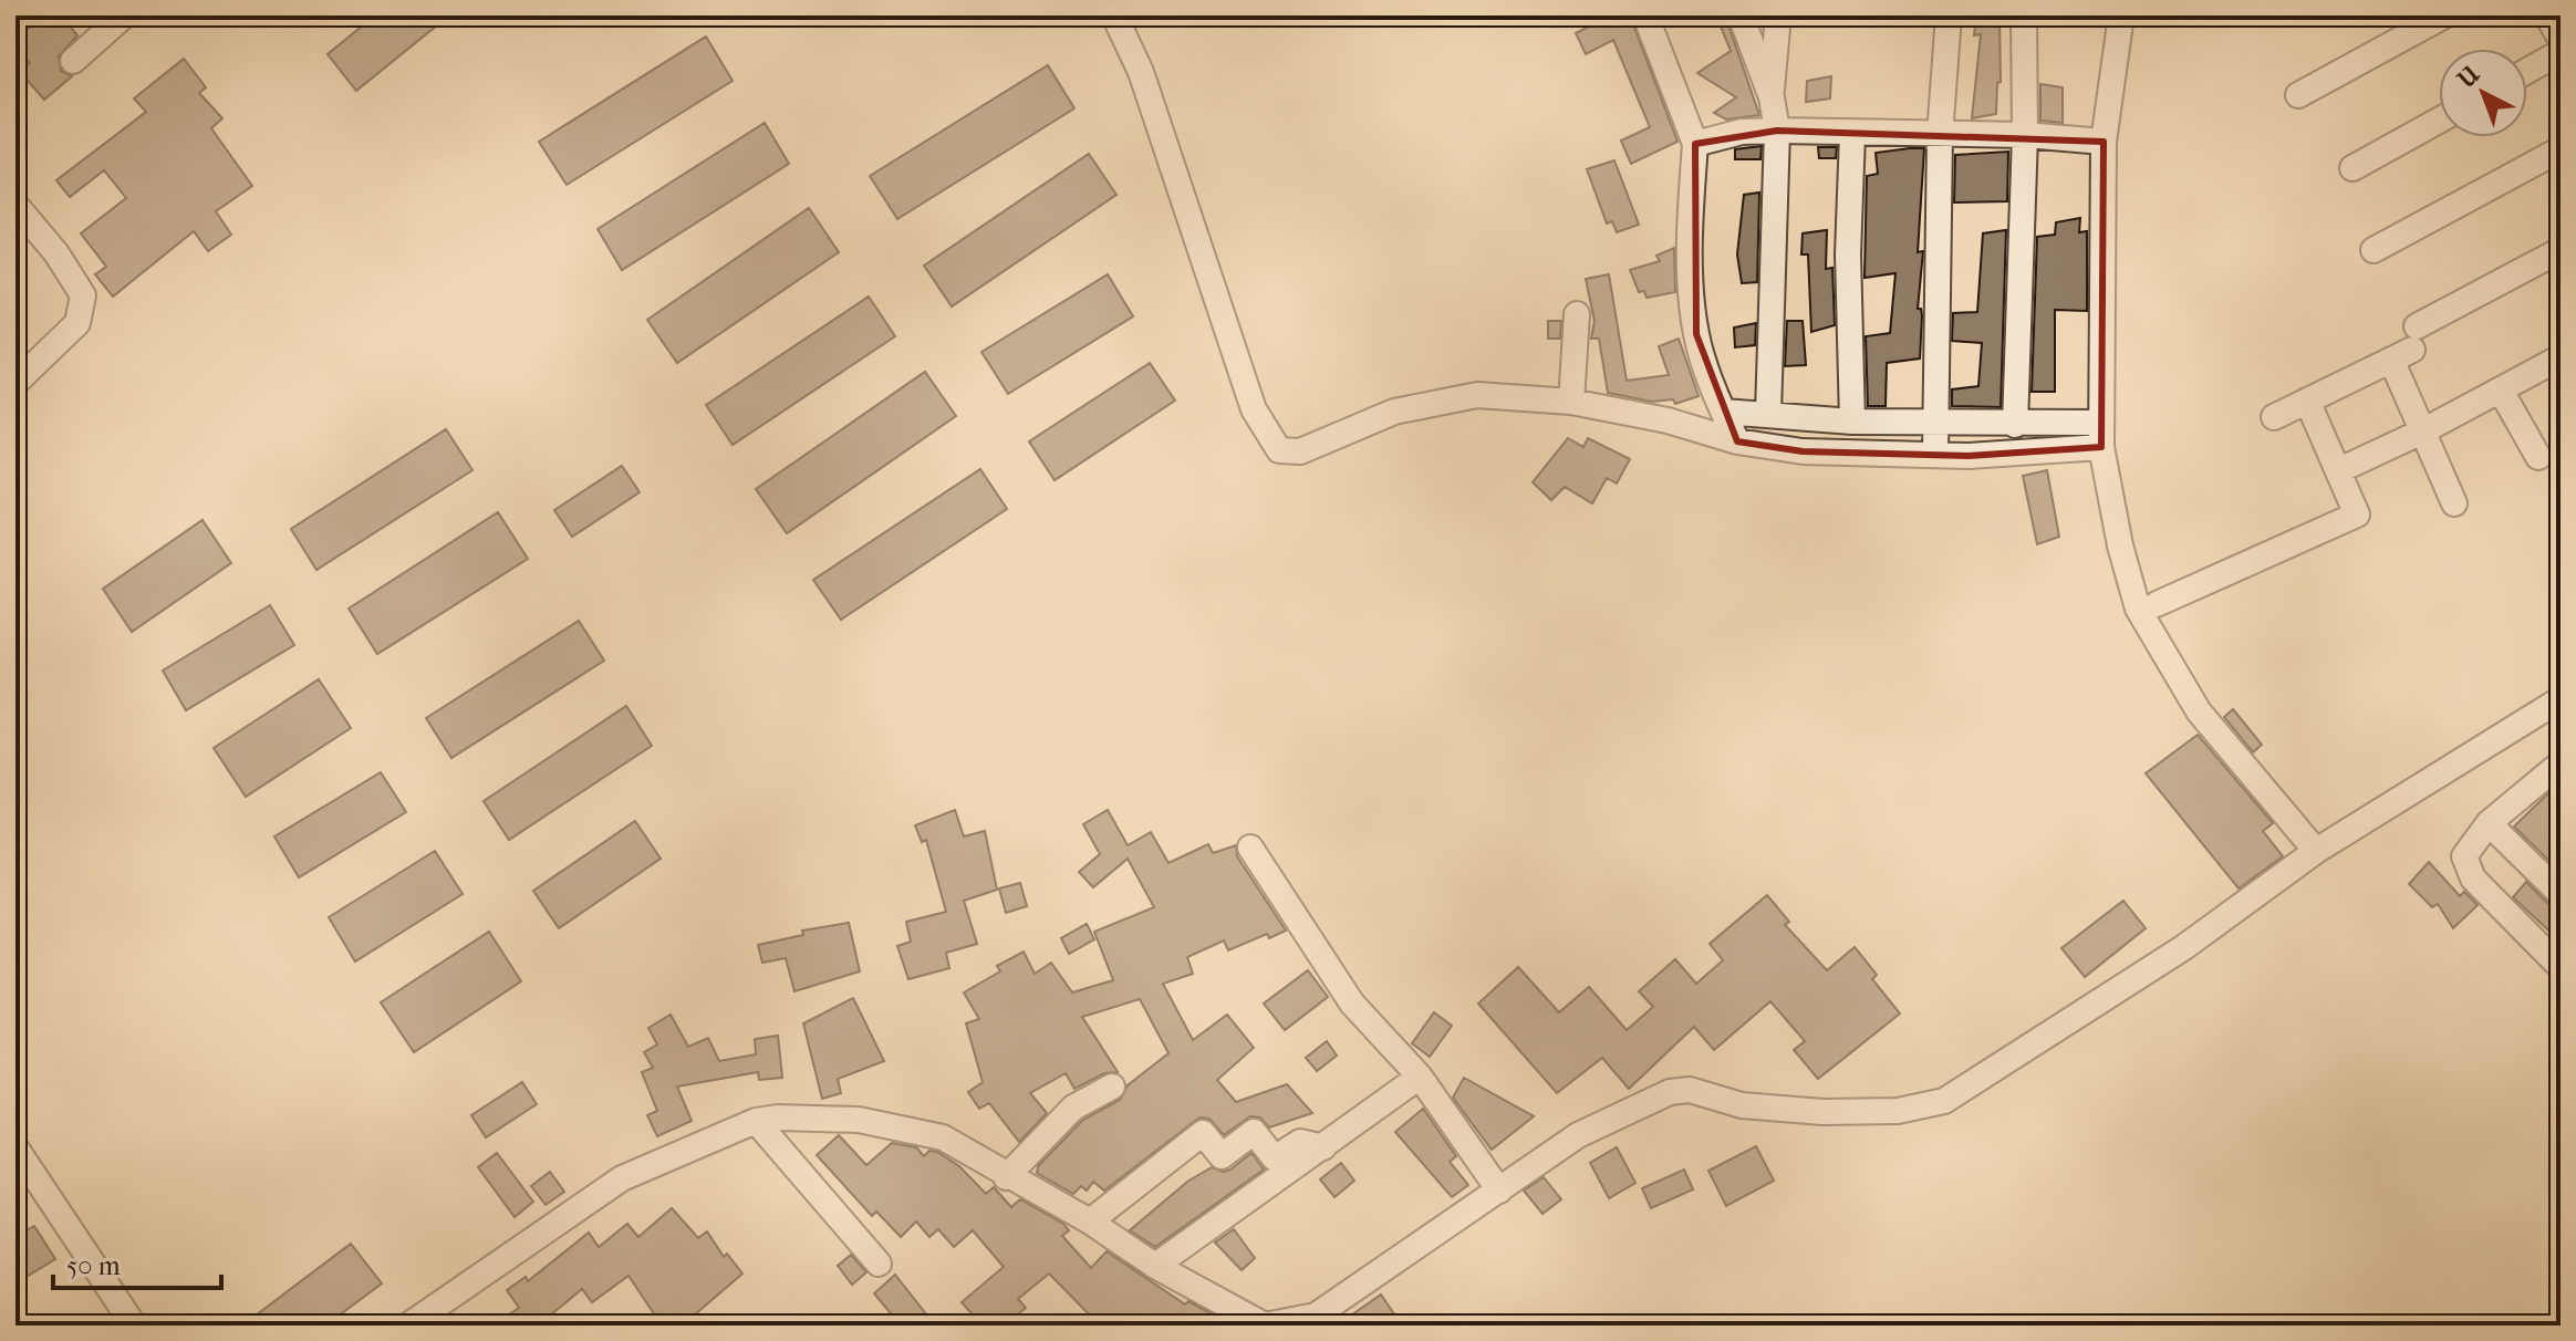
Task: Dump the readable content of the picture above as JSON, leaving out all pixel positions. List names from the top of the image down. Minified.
{"scale_bar":"50 m","north":"top left"}
